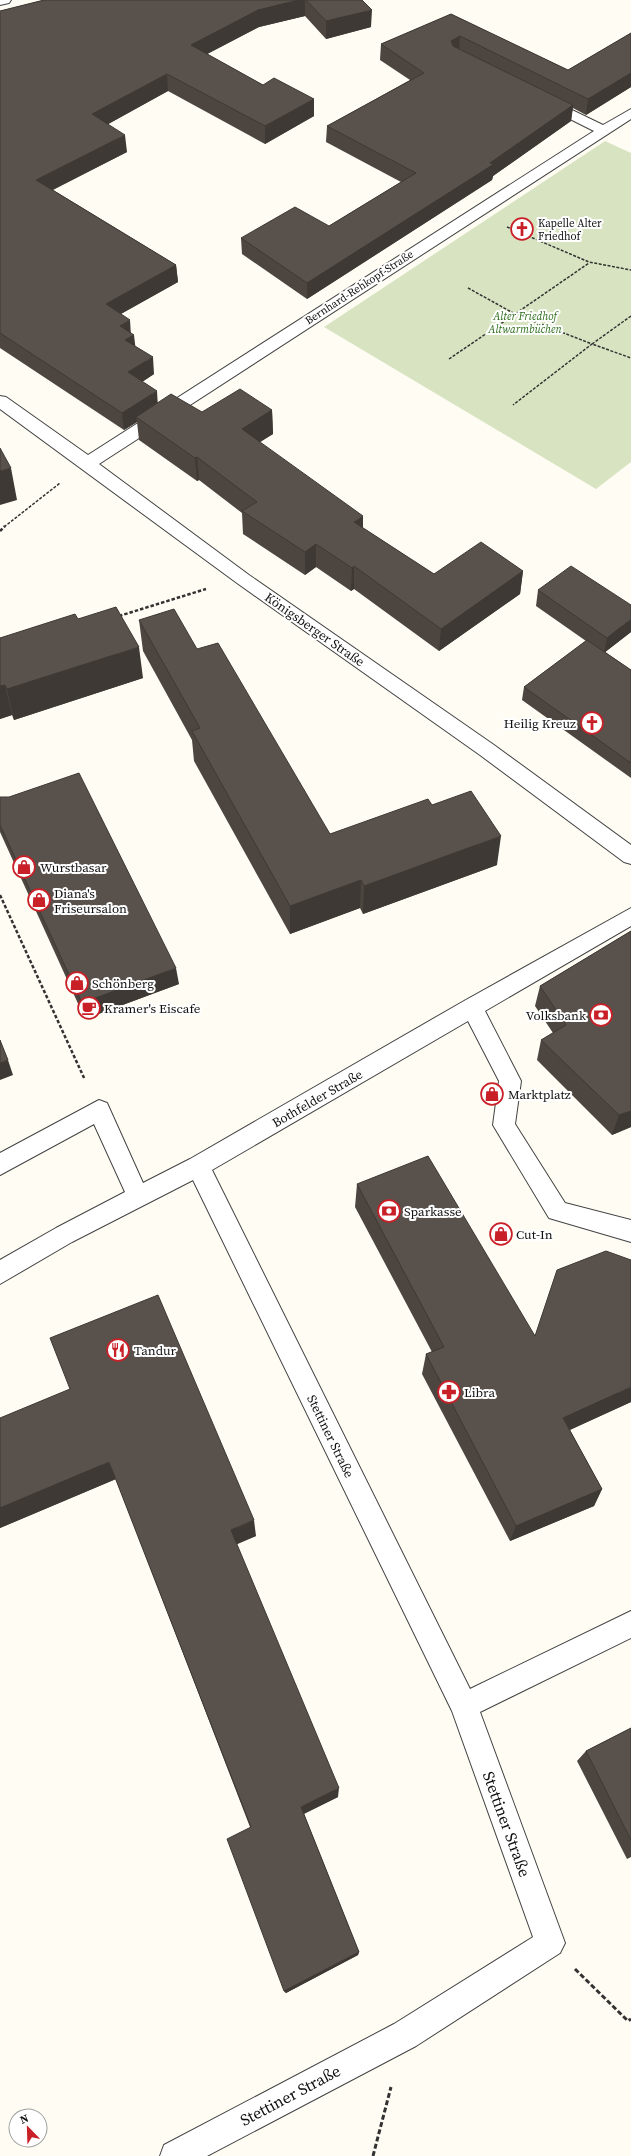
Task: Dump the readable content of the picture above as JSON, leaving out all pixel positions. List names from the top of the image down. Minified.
{"streets":{"street":["Bernhard-Rehkopf-Straße","Königsberger Straße","Bothfelder Straße","Stettiner Straße"]},"crossings":[["Bernhard-Rehkopf-Straße","Königsberger Straße"],["Bothfelder Straße","Stettiner Straße"]],"parks":["Alter Friedhof Altwarmbüchen"],"places":{"church":["Kapelle Alter Friedhof","Heilig Kreuz"],"shop":["Wurstbasar","Diana's Friseursalon","Schönberg","Marktplatz","Cut-In"],"cafe":["Kramer's Eiscafe"],"bank":["Volksbank","Sparkasse"],"restaurant":["Tandur"],"pharmacy":["Libra"]},"north":"top left"}
